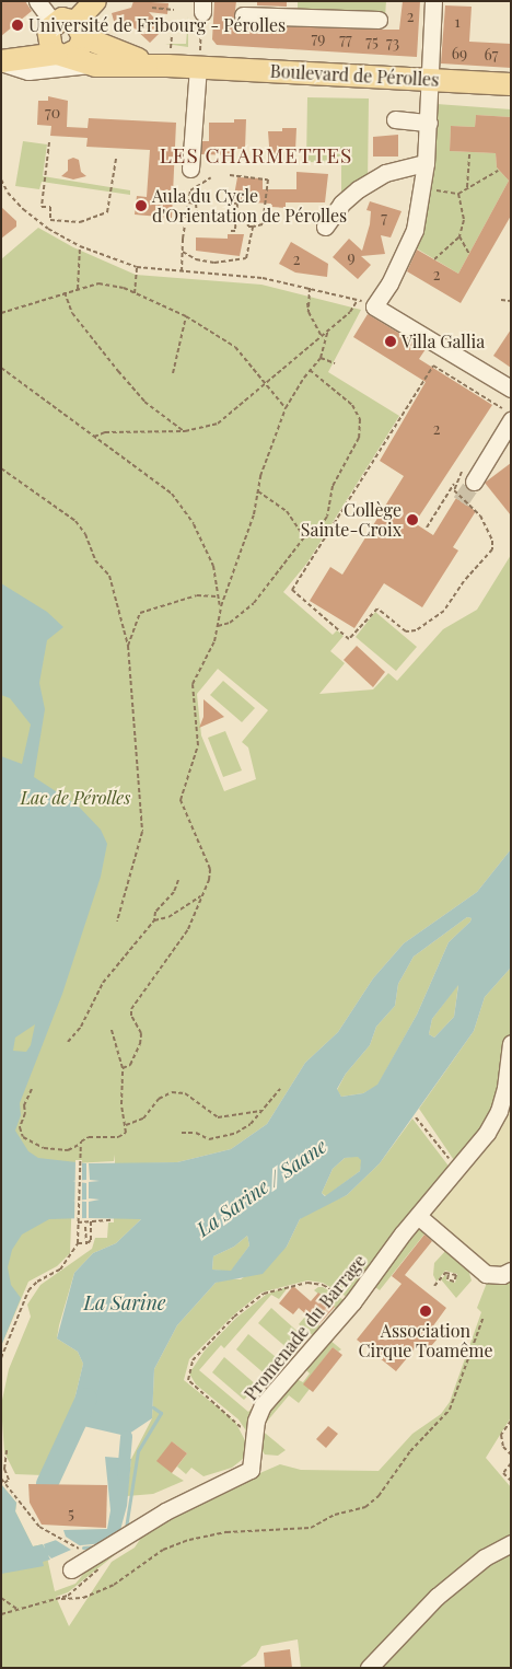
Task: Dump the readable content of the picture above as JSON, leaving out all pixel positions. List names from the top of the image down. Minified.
{"streets":{"main road":["Boulevard de Pérolles"],"street":["Promenade du Barrage"]},"districts":["LES CHARMETTES"],"water":["La Sarine / Saane","La Sarine"],"parks":["Lac de Pérolles"],"places":["Université de Fribourg - Pérolles","Aula du Cycle d'Orientation de Pérolles","Villa Gallia","Collège Sainte-Croix","Association Cirque Toamême"],"house_numbers":["2","1","79","77","75","73","69","67","70","7","9","2","2","2","5"]}
